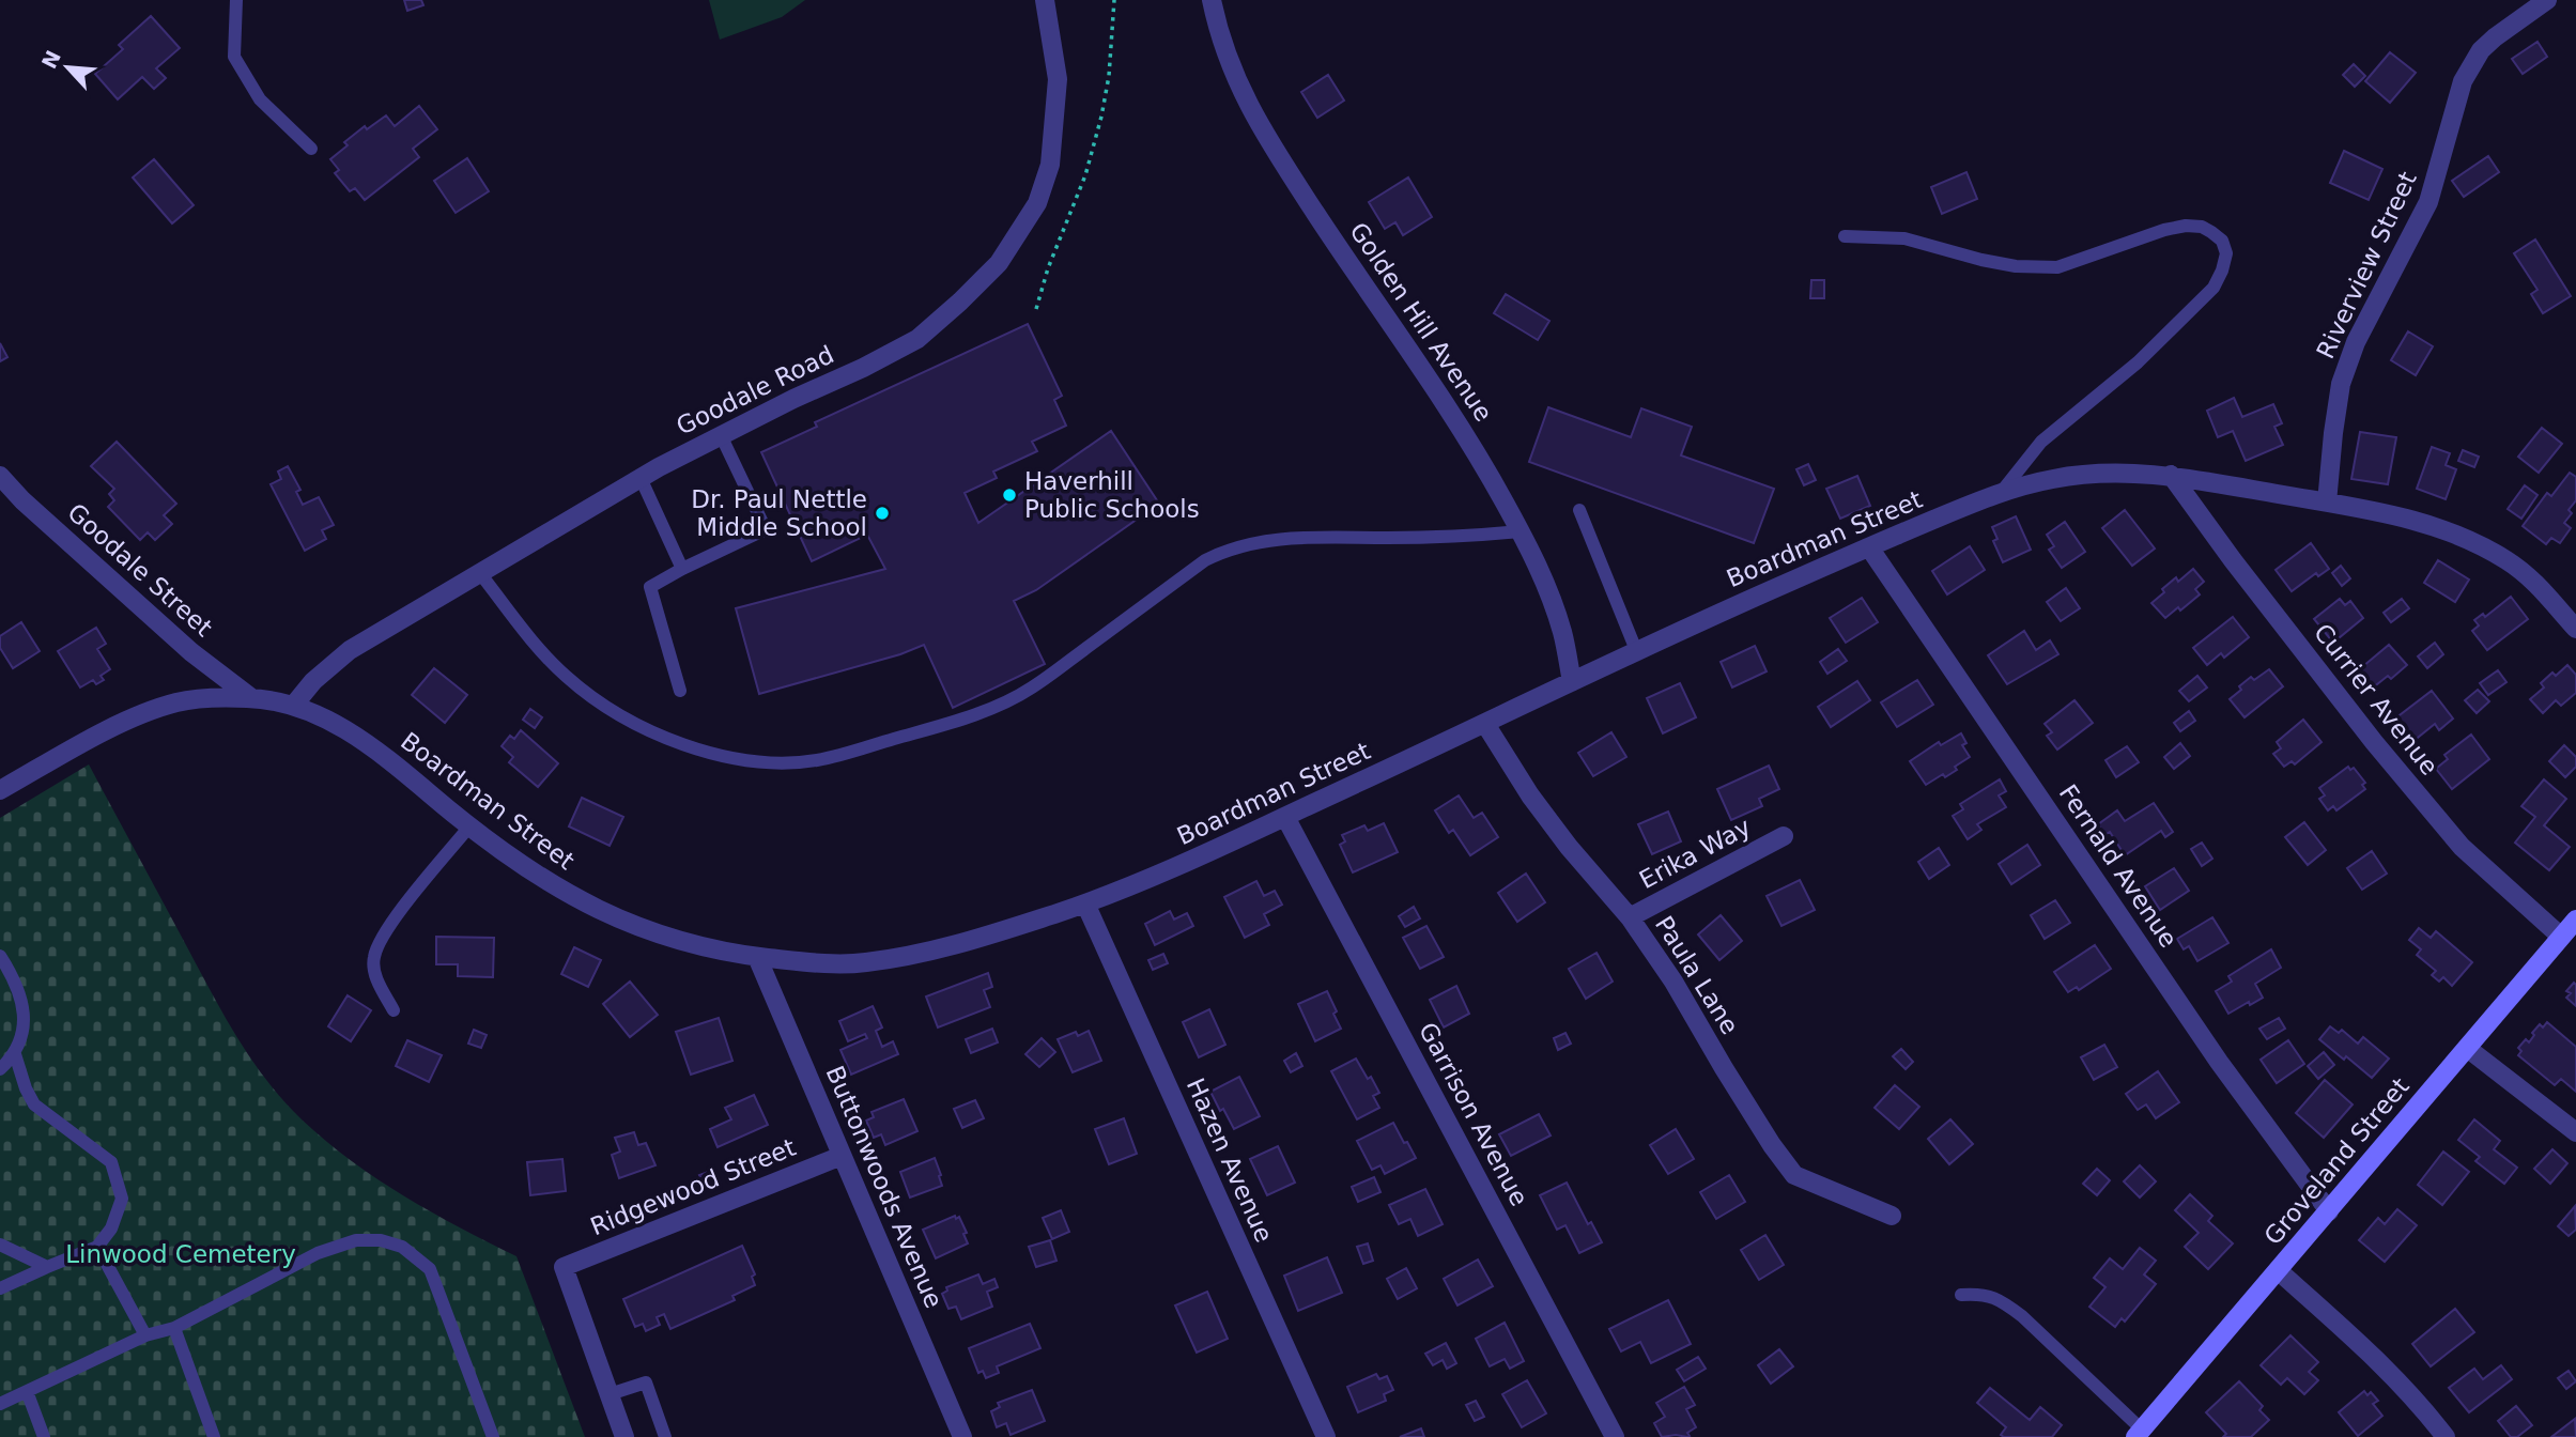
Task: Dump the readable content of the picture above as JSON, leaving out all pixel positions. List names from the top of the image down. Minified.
{"streets":{"main road":["Groveland Street"],"street":["Riverview Street","Golden Hill Avenue","Goodale Road","Boardman Street","Goodale Street","Currier Avenue","Erika Way","Fernald Avenue","Paula Lane","Garrison Avenue","Hazen Avenue","Ridgewood Street","Buttonwoods Avenue"]},"crossings":[["Riverview Street","Boardman Street"],["Golden Hill Avenue","Boardman Street"],["Goodale Road","Boardman Street"],["Boardman Street","Goodale Street"],["Boardman Street","Currier Avenue"],["Boardman Street","Fernald Avenue"],["Boardman Street","Paula Lane"],["Boardman Street","Garrison Avenue"],["Boardman Street","Hazen Avenue"],["Boardman Street","Buttonwoods Avenue"],["Currier Avenue","Groveland Street"],["Erika Way","Paula Lane"],["Fernald Avenue","Groveland Street"],["Ridgewood Street","Buttonwoods Avenue"]],"parks":["Linwood Cemetery"],"places":["Haverhill Public Schools","Dr. Paul Nettle Middle School"],"north":"top left"}
